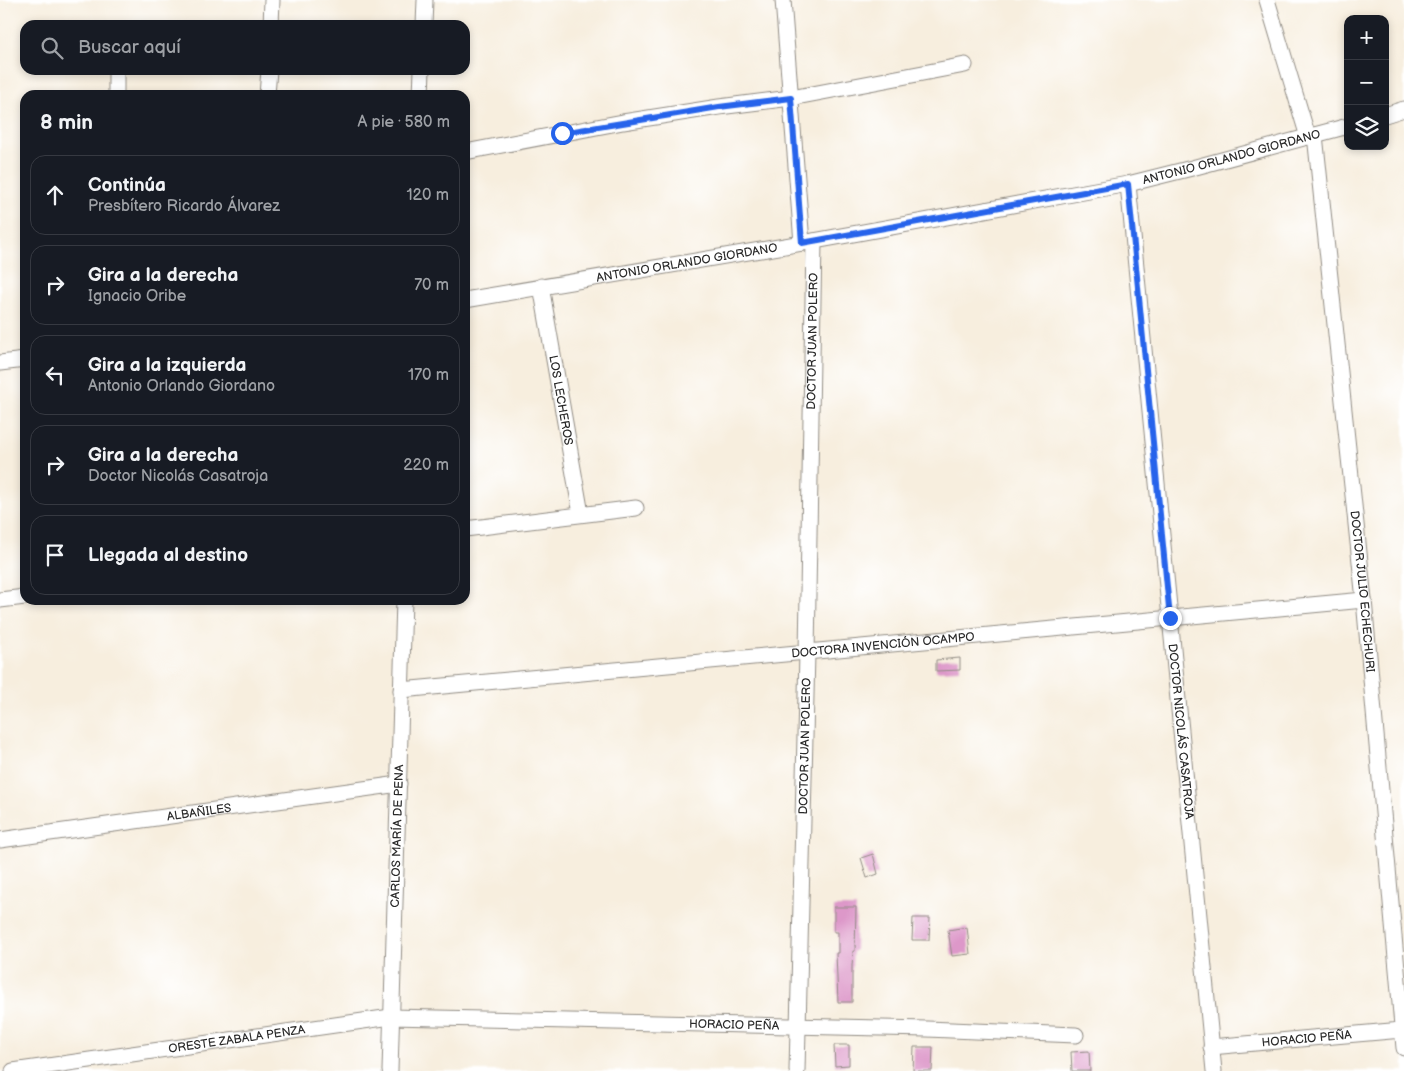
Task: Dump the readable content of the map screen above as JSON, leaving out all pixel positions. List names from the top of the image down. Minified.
{"streets":{"street":["ANTONIO ORLANDO GIORDANO","DOCTOR JUAN POLERO","LOS LECHEROS","DOCTOR JULIO ECHECHURI","DOCTORA INVENCIÓN OCAMPO","DOCTOR NICOLÁS CASATROJA","ALBAÑILES","CARLOS MARÍA DE PENA","HORACIO PEÑA","ORESTE ZABALA PENZA"]},"crossings":[["ANTONIO ORLANDO GIORDANO","DOCTOR JUAN POLERO"],["ANTONIO ORLANDO GIORDANO","LOS LECHEROS"],["ANTONIO ORLANDO GIORDANO","DOCTOR JULIO ECHECHURI"],["ANTONIO ORLANDO GIORDANO","DOCTOR NICOLÁS CASATROJA"],["DOCTOR JUAN POLERO","DOCTORA INVENCIÓN OCAMPO"],["DOCTOR JUAN POLERO","HORACIO PEÑA"],["DOCTOR JULIO ECHECHURI","DOCTORA INVENCIÓN OCAMPO"],["DOCTOR JULIO ECHECHURI","HORACIO PEÑA"],["DOCTORA INVENCIÓN OCAMPO","DOCTOR NICOLÁS CASATROJA"],["DOCTORA INVENCIÓN OCAMPO","CARLOS MARÍA DE PENA"],["DOCTOR NICOLÁS CASATROJA","HORACIO PEÑA"],["ALBAÑILES","CARLOS MARÍA DE PENA"],["CARLOS MARÍA DE PENA","HORACIO PEÑA"],["CARLOS MARÍA DE PENA","ORESTE ZABALA PENZA"],["HORACIO PEÑA","ORESTE ZABALA PENZA"]],"page":{"map_buttons":["+","−"],"search":"Buscar aquí","heading":["8 min","A pie · 580 m"],"list":[["Continúa","Presbítero Ricardo Álvarez","120 m"],["Gira a la derecha","Ignacio Oribe","70 m"],["Gira a la izquierda","Antonio Orlando Giordano","170 m"],["Gira a la derecha","Doctor Nicolás Casatroja","220 m"],"Llegada al destino"]}}
